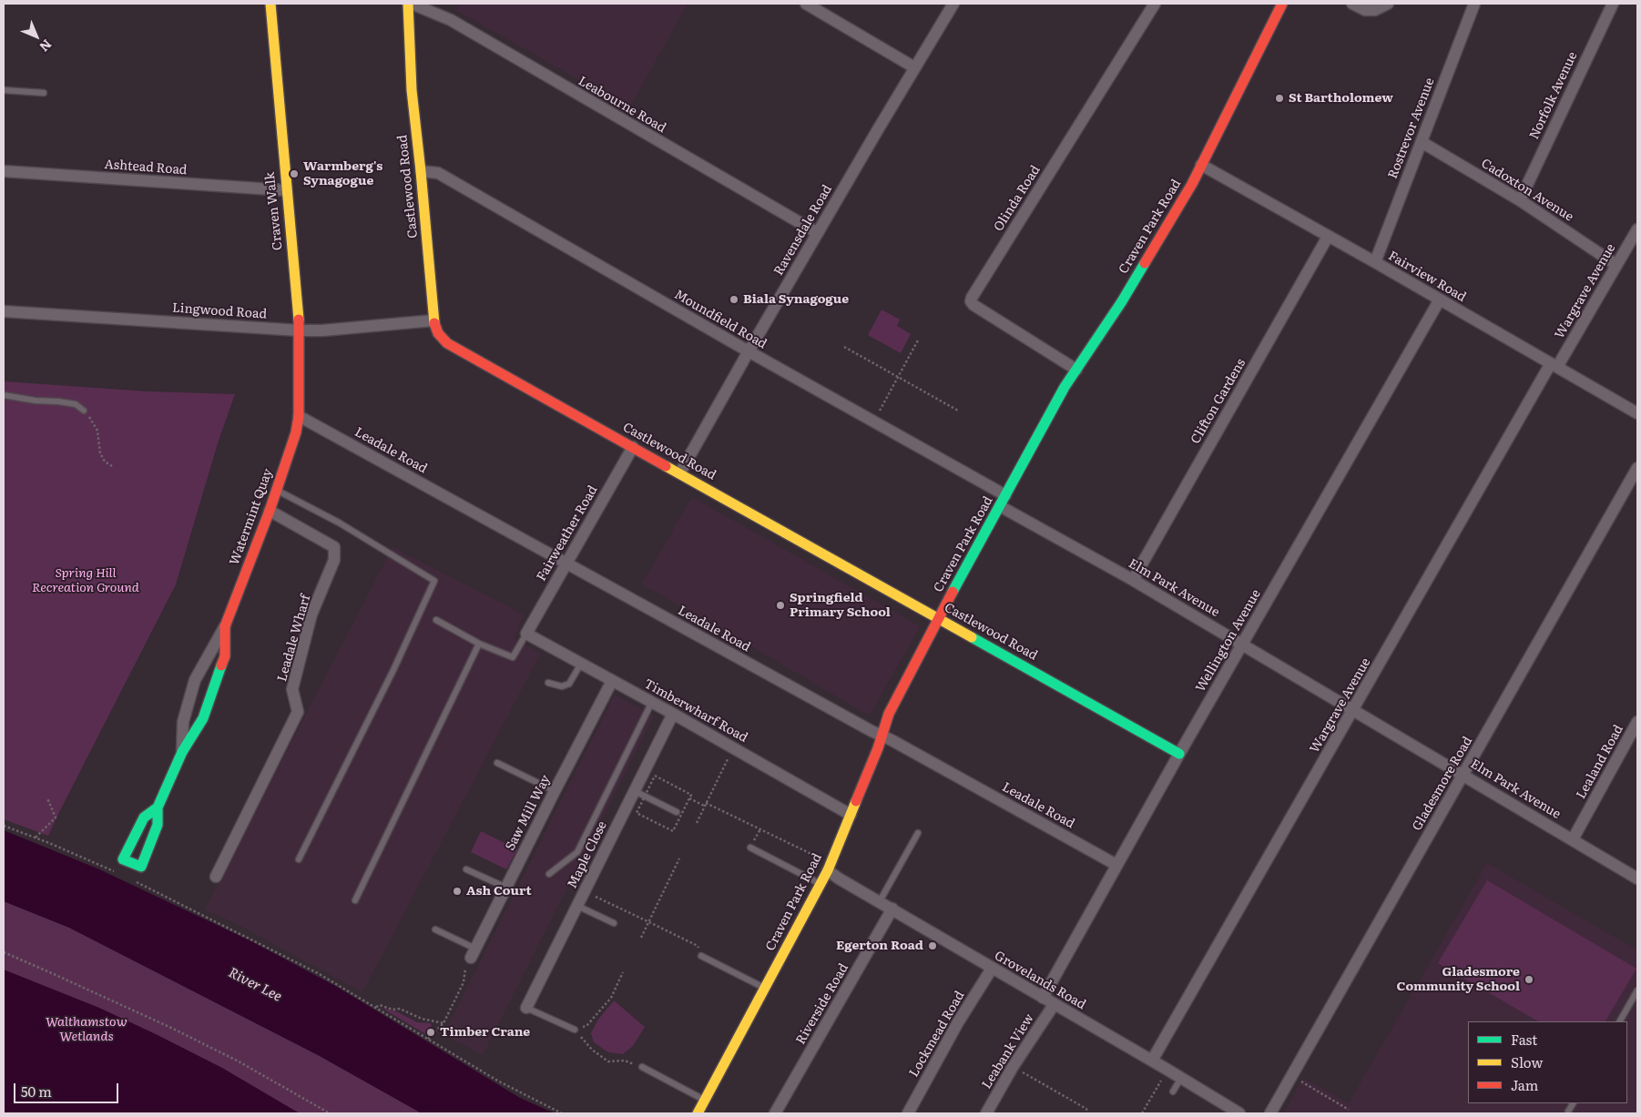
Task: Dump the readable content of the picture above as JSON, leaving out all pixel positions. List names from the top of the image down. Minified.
{"streets":{"street":["Norfolk Avenue","Leabourne Road","Rostrevor Avenue","Ashtead Road","Castlewood Road","Cadoxton Avenue","Olinda Road","Craven Walk","Craven Park Road","Ravensdale Road","Fairview Road","Wargrave Avenue","Lingwood Road","Moundfield Road","Clifton Gardens","Leadale Road","Watermint Quay","Fairweather Road","Elm Park Avenue","Leadale Wharf","Wellington Avenue","Timberwharf Road","Lealand Road","Gladesmore Road","Saw Mill Way","Maple Close","Grovelands Road","Riverside Road","Lockmead Road","Leabank View"]},"crossings":[["Norfolk Avenue","Cadoxton Avenue"],["Leabourne Road","Castlewood Road"],["Leabourne Road","Ravensdale Road"],["Rostrevor Avenue","Cadoxton Avenue"],["Rostrevor Avenue","Fairview Road"],["Ashtead Road","Craven Walk"],["Castlewood Road","Craven Park Road"],["Castlewood Road","Ravensdale Road"],["Castlewood Road","Lingwood Road"],["Castlewood Road","Moundfield Road"],["Castlewood Road","Fairweather Road"],["Castlewood Road","Wellington Avenue"],["Cadoxton Avenue","Wargrave Avenue"],["Olinda Road","Craven Park Road"],["Craven Walk","Lingwood Road"],["Craven Walk","Leadale Road"],["Craven Walk","Watermint Quay"],["Craven Park Road","Fairview Road"],["Craven Park Road","Moundfield Road"],["Craven Park Road","Leadale Road"],["Craven Park Road","Elm Park Avenue"],["Craven Park Road","Timberwharf Road"],["Craven Park Road","Grovelands Road"],["Ravensdale Road","Moundfield Road"],["Fairview Road","Wargrave Avenue"],["Fairview Road","Clifton Gardens"],["Fairview Road","Wellington Avenue"],["Wargrave Avenue","Elm Park Avenue"],["Wargrave Avenue","Grovelands Road"],["Clifton Gardens","Elm Park Avenue"],["Leadale Road","Watermint Quay"],["Leadale Road","Fairweather Road"],["Leadale Road","Wellington Avenue"],["Watermint Quay","Leadale Wharf"],["Fairweather Road","Timberwharf Road"],["Elm Park Avenue","Wellington Avenue"],["Elm Park Avenue","Lealand Road"],["Elm Park Avenue","Gladesmore Road"],["Wellington Avenue","Grovelands Road"],["Timberwharf Road","Saw Mill Way"],["Timberwharf Road","Maple Close"],["Grovelands Road","Riverside Road"],["Grovelands Road","Lockmead Road"],["Grovelands Road","Leabank View"]],"water":["River Lee"],"parks":["Spring Hill Recreation Ground","Walthamstow Wetlands"],"places":["St Bartholomew","Warmberg's Synagogue","Biala Synagogue","Springfield Primary School","Ash Court","Egerton Road","Gladesmore Community School","Timber Crane"],"legend":["Fast","Slow","Jam"],"scale_bar":"50 m","north":"bottom right"}
